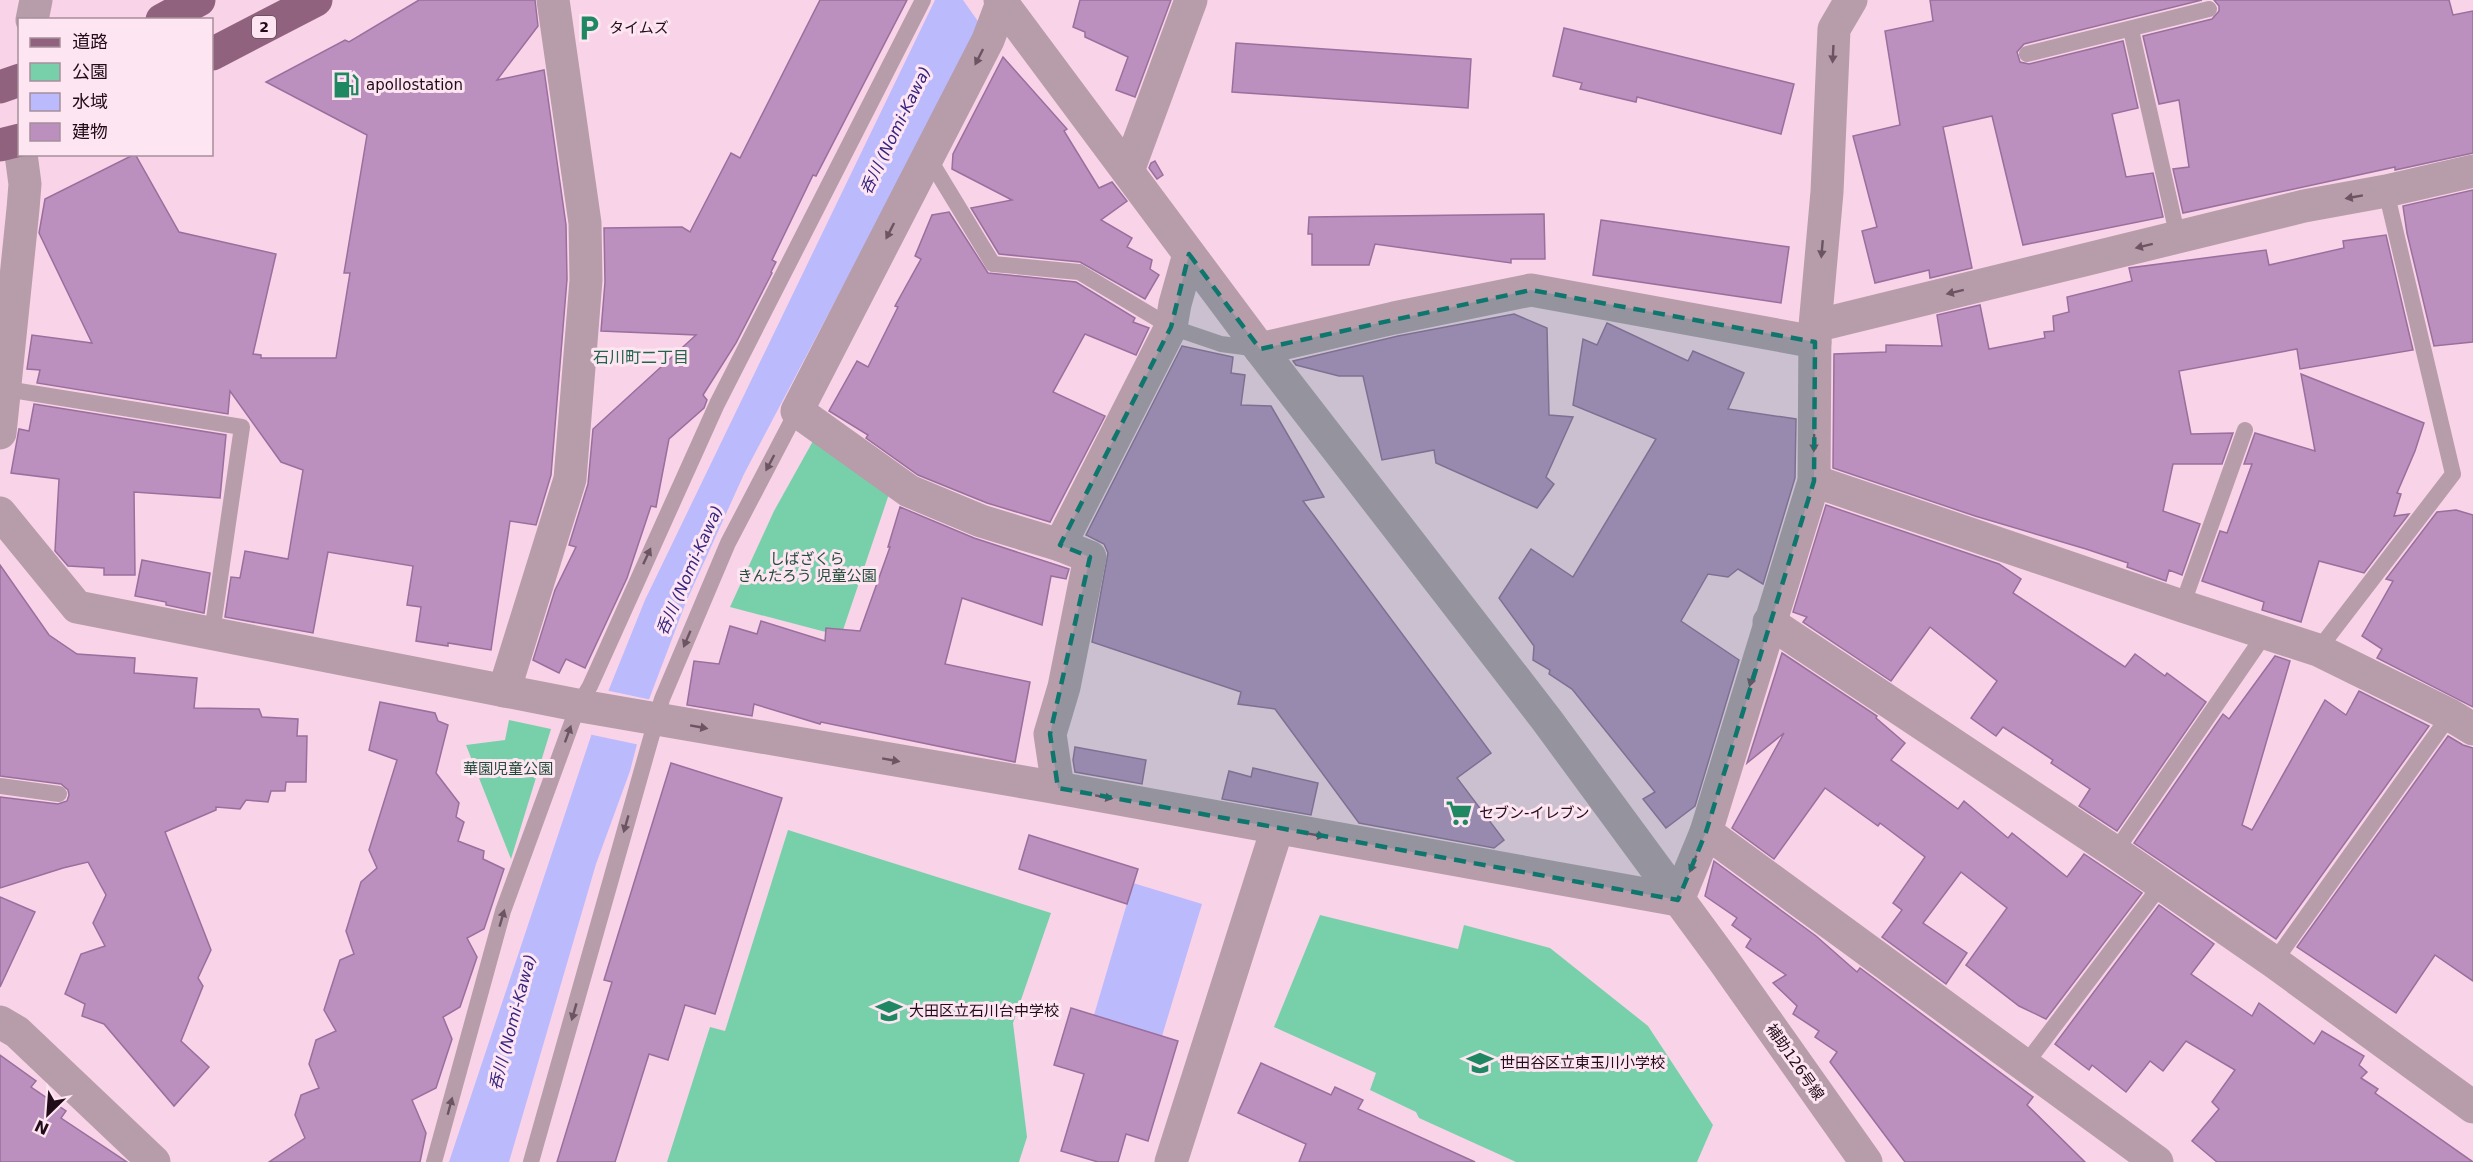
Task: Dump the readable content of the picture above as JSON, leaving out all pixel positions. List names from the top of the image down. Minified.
{"streets":{"main road":["2"],"street":["補助126号線"]},"districts":["石川町二丁目"],"water":["呑川 (Nomi-Kawa)"],"parks":["しばざくら きんたろう 児童公園","華園児童公園"],"places":{"parking":["タイムズ"],"fuel station":["apollostation"],"supermarket":["セブン-イレブン"],"school or university":["大田区立石川台中学校","世田谷区立東玉川小学校"]},"legend":["道路","公園","水域","建物"],"north":"bottom left"}
